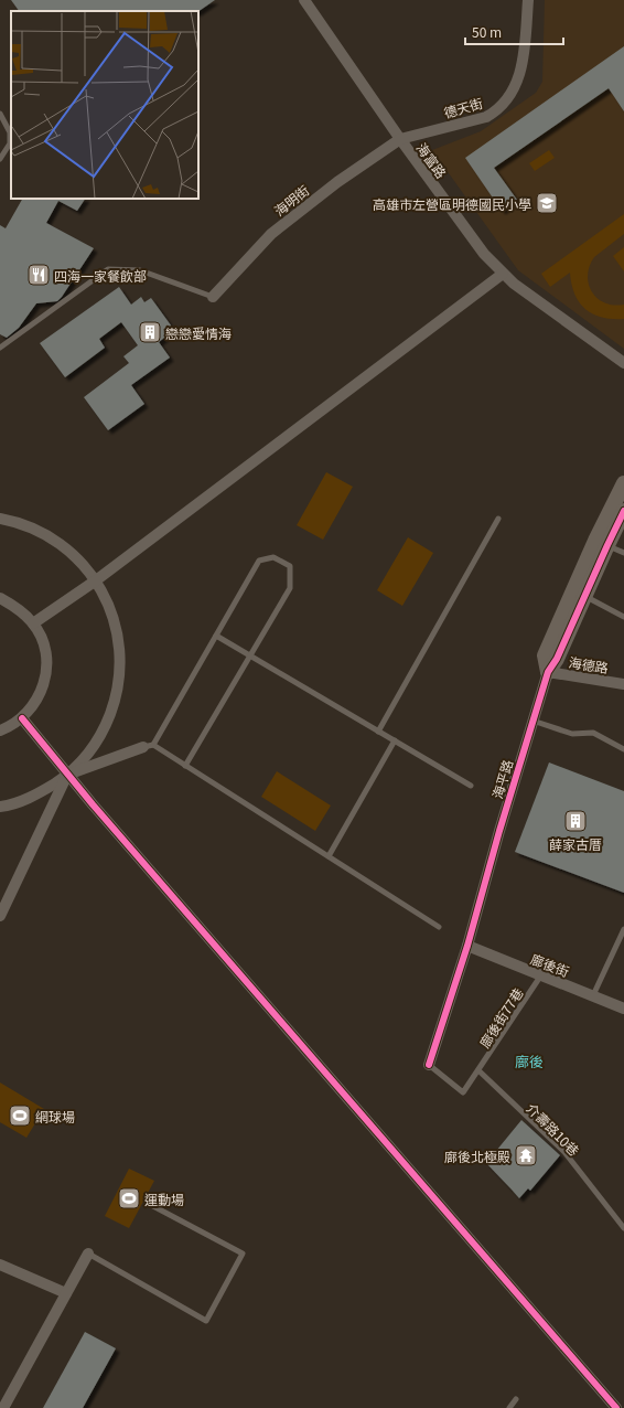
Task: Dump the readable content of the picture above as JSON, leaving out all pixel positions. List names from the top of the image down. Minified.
{"streets":{"street":["德天街","海富路","海明街","海德路","海平路","廍後街"],"lane":["廍後街77巷","介壽路10巷"]},"crossings":[["德天街","海富路"],["德天街","海明街"],["海富路","海明街"],["海德路","海平路"],["海平路","廍後街"],["海平路","廍後街77巷"],["廍後街","廍後街77巷"],["廍後街77巷","介壽路10巷"]],"districts":["廍後"],"places":{"school or university":["高雄市左營區明德國民小學"],"restaurant":["四海一家餐飲部"],"building":["戀戀愛情海","薛家古厝"],"sports":["網球場","運動場"],"temple":["廍後北極殿"]},"scale_bar":"50 m"}
